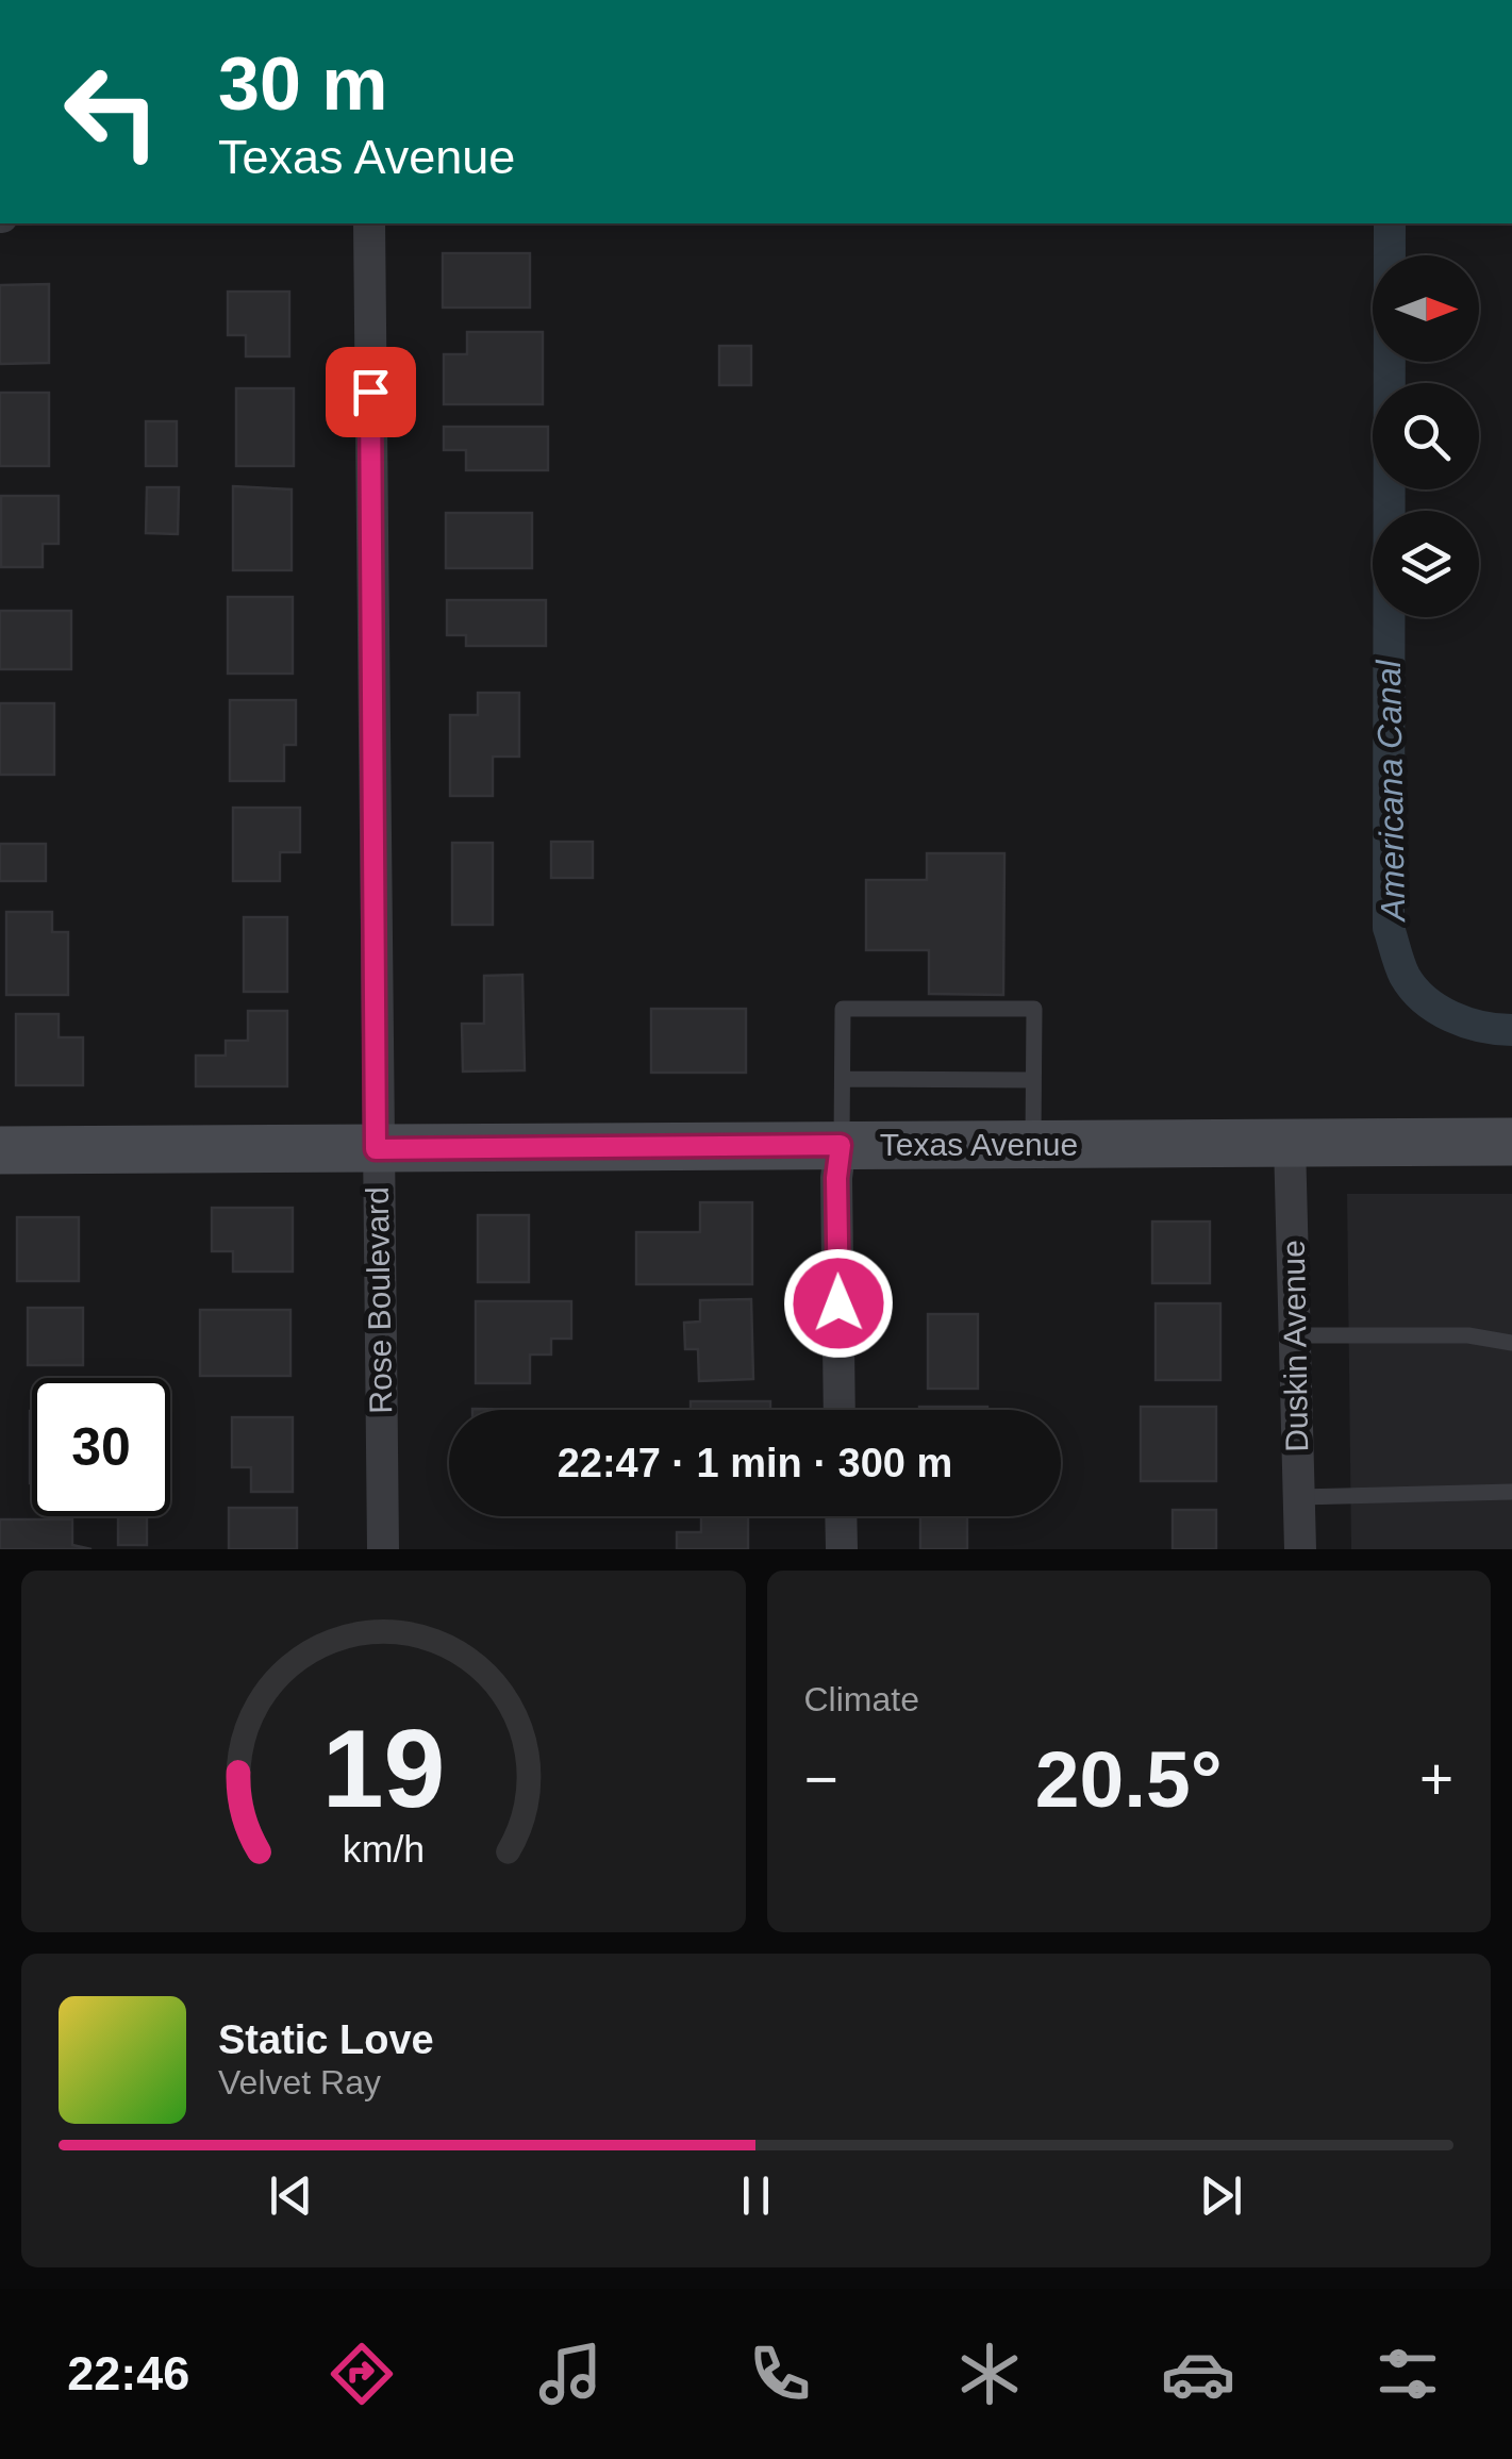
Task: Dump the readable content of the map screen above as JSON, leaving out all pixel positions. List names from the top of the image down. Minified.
{"streets":{"street":["Texas Avenue","Rose Boulevard","Duskin Avenue"]},"crossings":[["Texas Avenue","Rose Boulevard"],["Texas Avenue","Duskin Avenue"]],"water":["Americana Canal"],"north":"right","page":{"turn":["30 m","Texas Avenue"],"limit":"30","trip":"22:47 · 1 min · 300 m","tile":"Climate","heat":["−","20.5°","+"],"song":["Static Love","Velvet Ray"],"tabs":"22:46","gauge":["19","km/h"]}}
